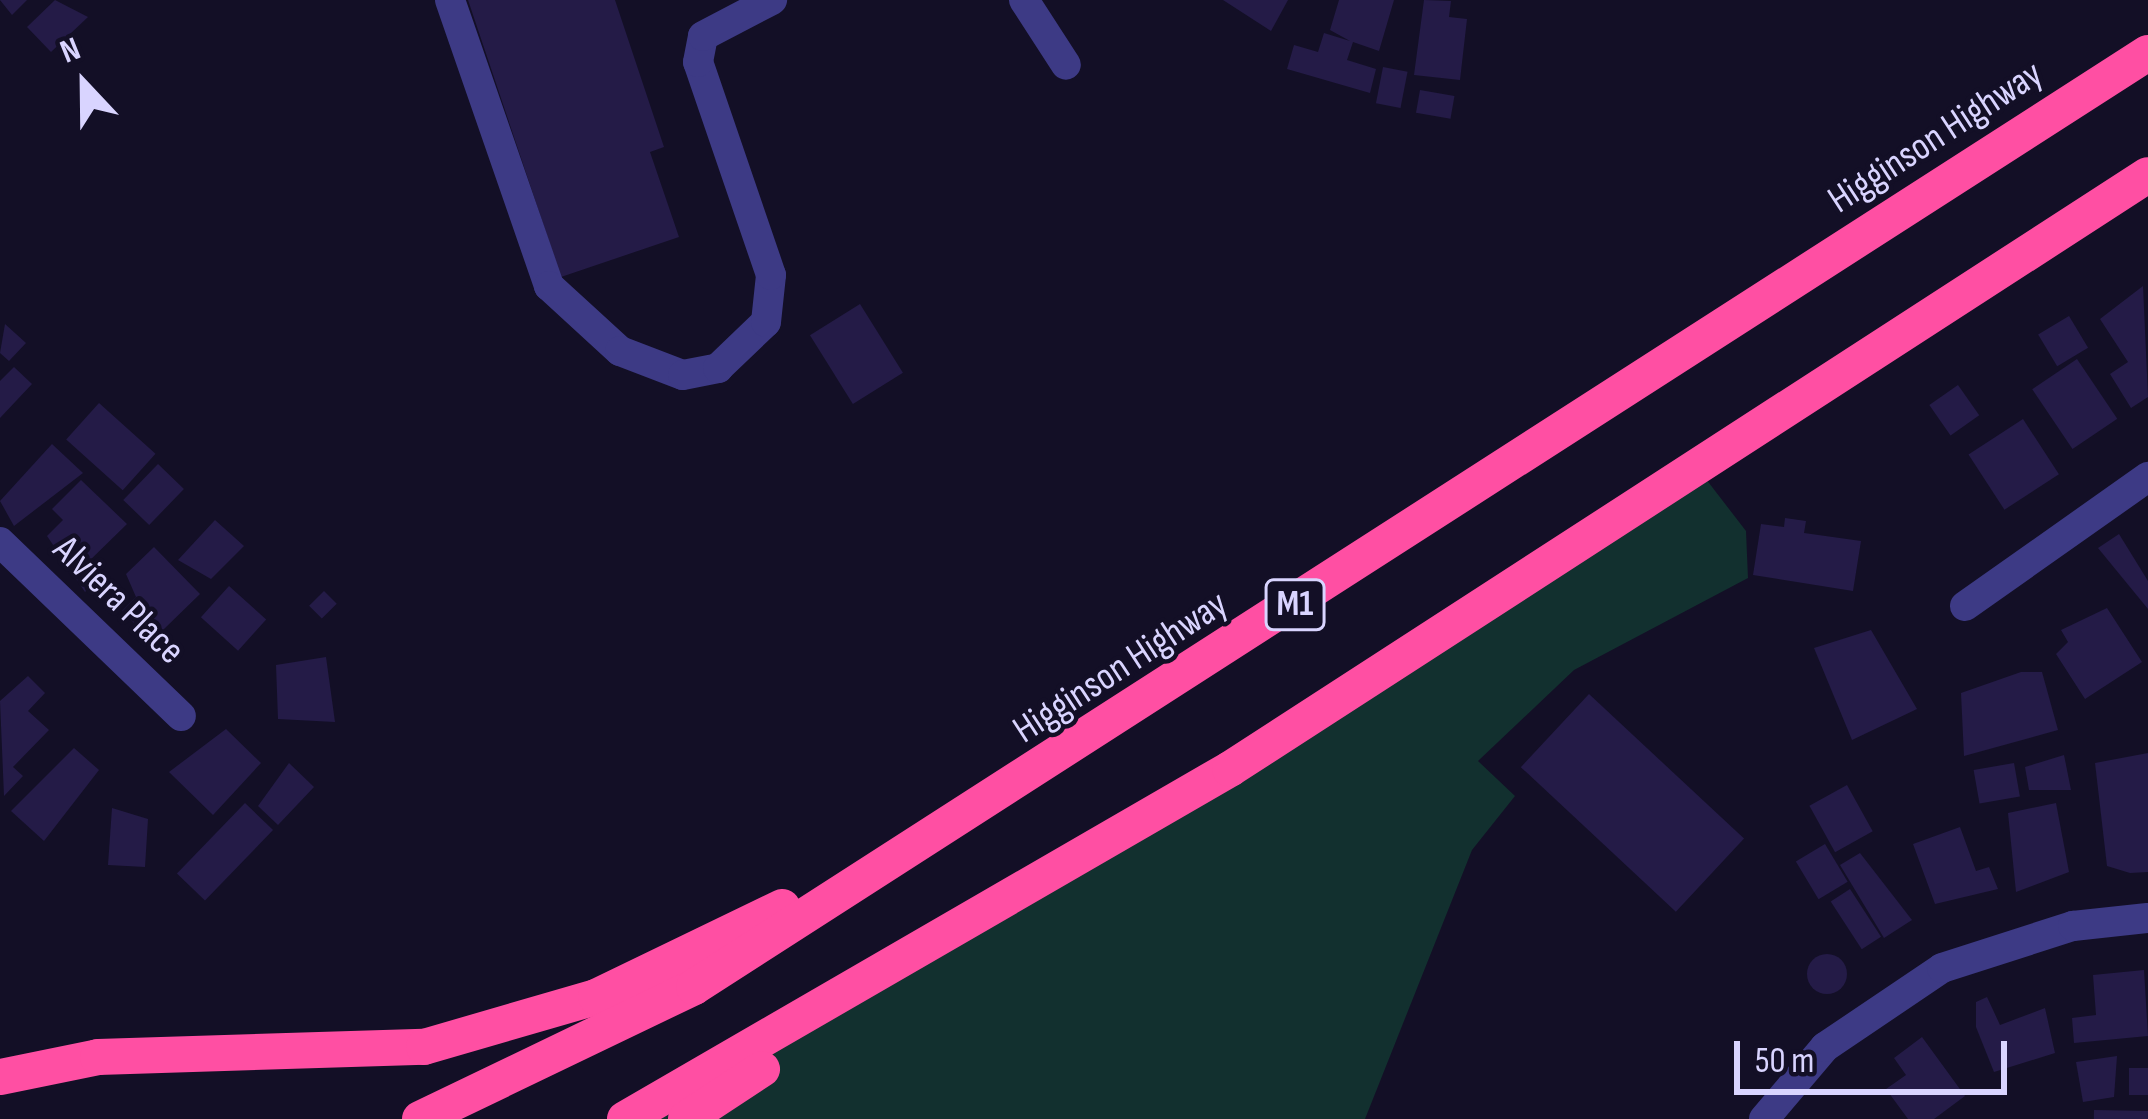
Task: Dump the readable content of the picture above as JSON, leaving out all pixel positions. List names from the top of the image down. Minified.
{"streets":{"highway":["Higginson Highway","M1"],"street":["Alviera Place"]},"scale_bar":"50 m","north":"top"}
